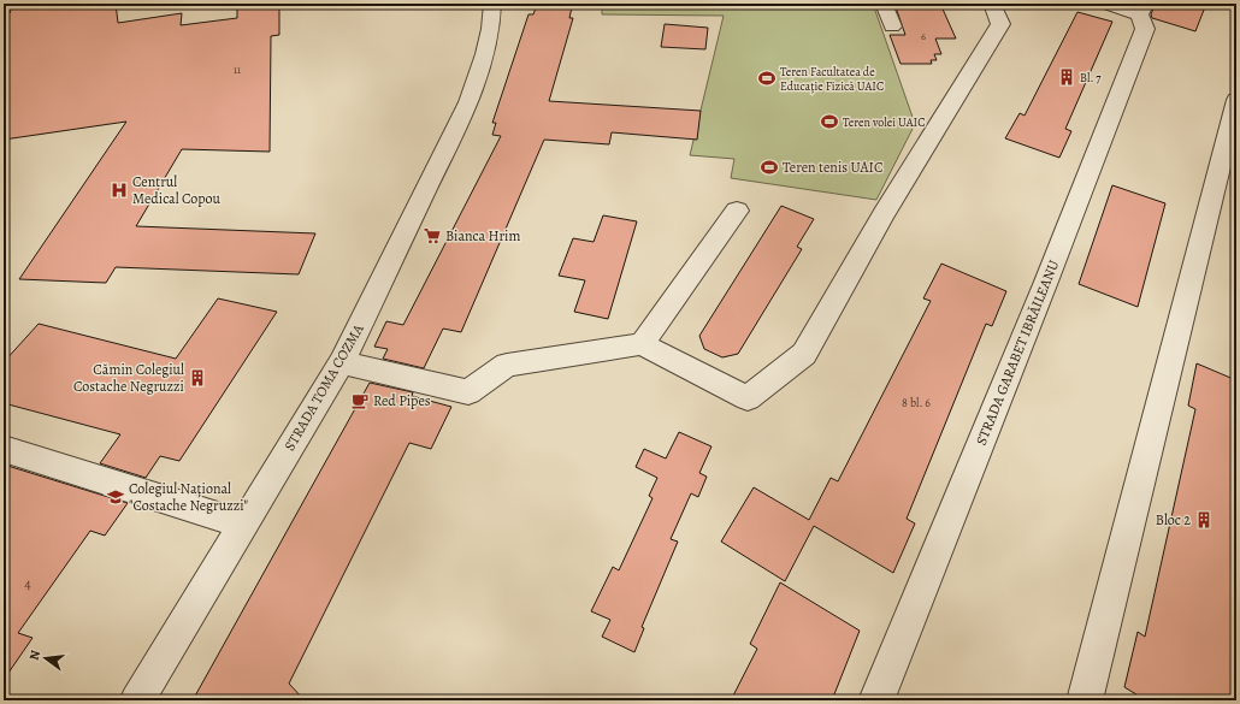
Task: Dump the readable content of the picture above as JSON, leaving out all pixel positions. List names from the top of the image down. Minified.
{"streets":{"street":["STRADA GARABET IBRĂILEANU","STRADA TOMA COZMA"]},"places":{"building":["Bl. 7","Cămin Colegiul Costache Negruzzi","Bloc 2"],"sports":["Teren Facultatea de Educație Fizică UAIC","Teren volei UAIC","Teren tenis UAIC"],"hospital":["Centrul Medical Copou"],"supermarket":["Bianca Hrim"],"cafe":["Red Pipes"],"school or university":["Colegiul Național \"Costache Negruzzi\""]},"house_numbers":["6","11","8 bl. 6","4"],"north":"left"}
